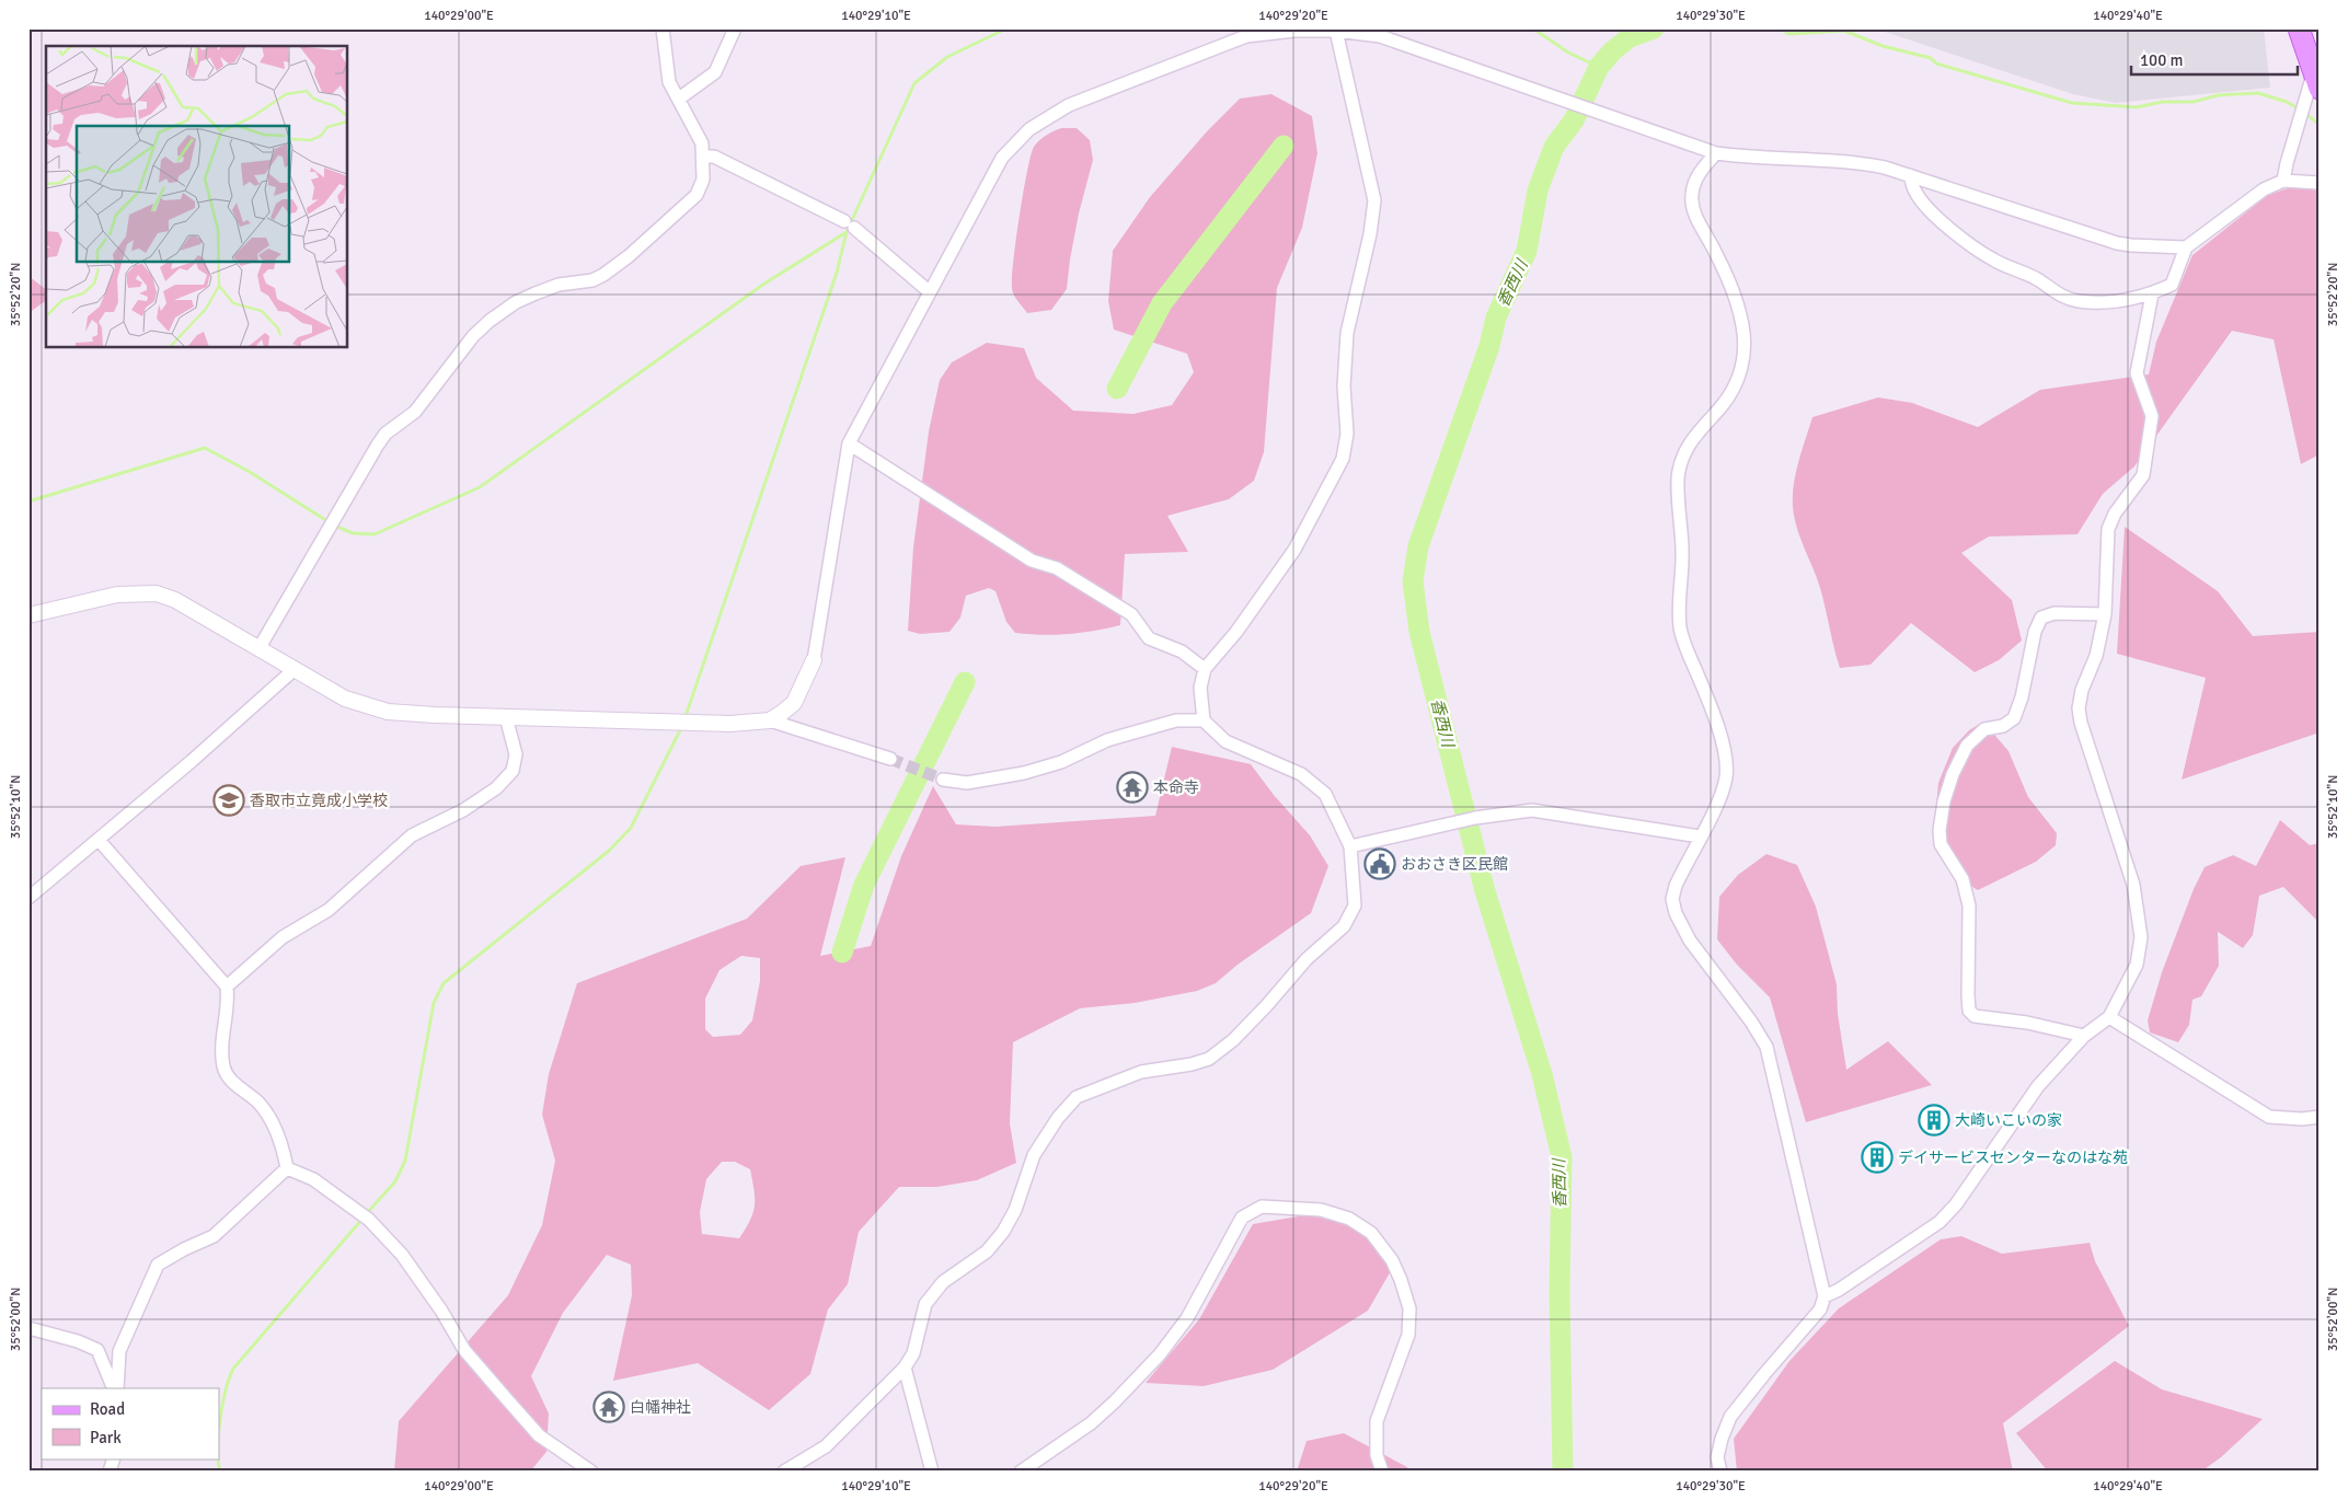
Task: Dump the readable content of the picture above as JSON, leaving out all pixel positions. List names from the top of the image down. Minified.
{"water":["香西川"],"places":{"temple":["本命寺","白幡神社"],"school or university":["香取市立竟成小学校"],"public building":["おおさき区民館"],"building":["大崎いこいの家","デイサービスセンターなのはな苑"]},"legend":["Road","Park"],"scale_bar":"100 m","coordinates":["140°29'00\"E","140°29'10\"E","140°29'20\"E","140°29'30\"E","140°29'40\"E","35°52'20\"N","35°52'10\"N","35°52'00\"N"]}
